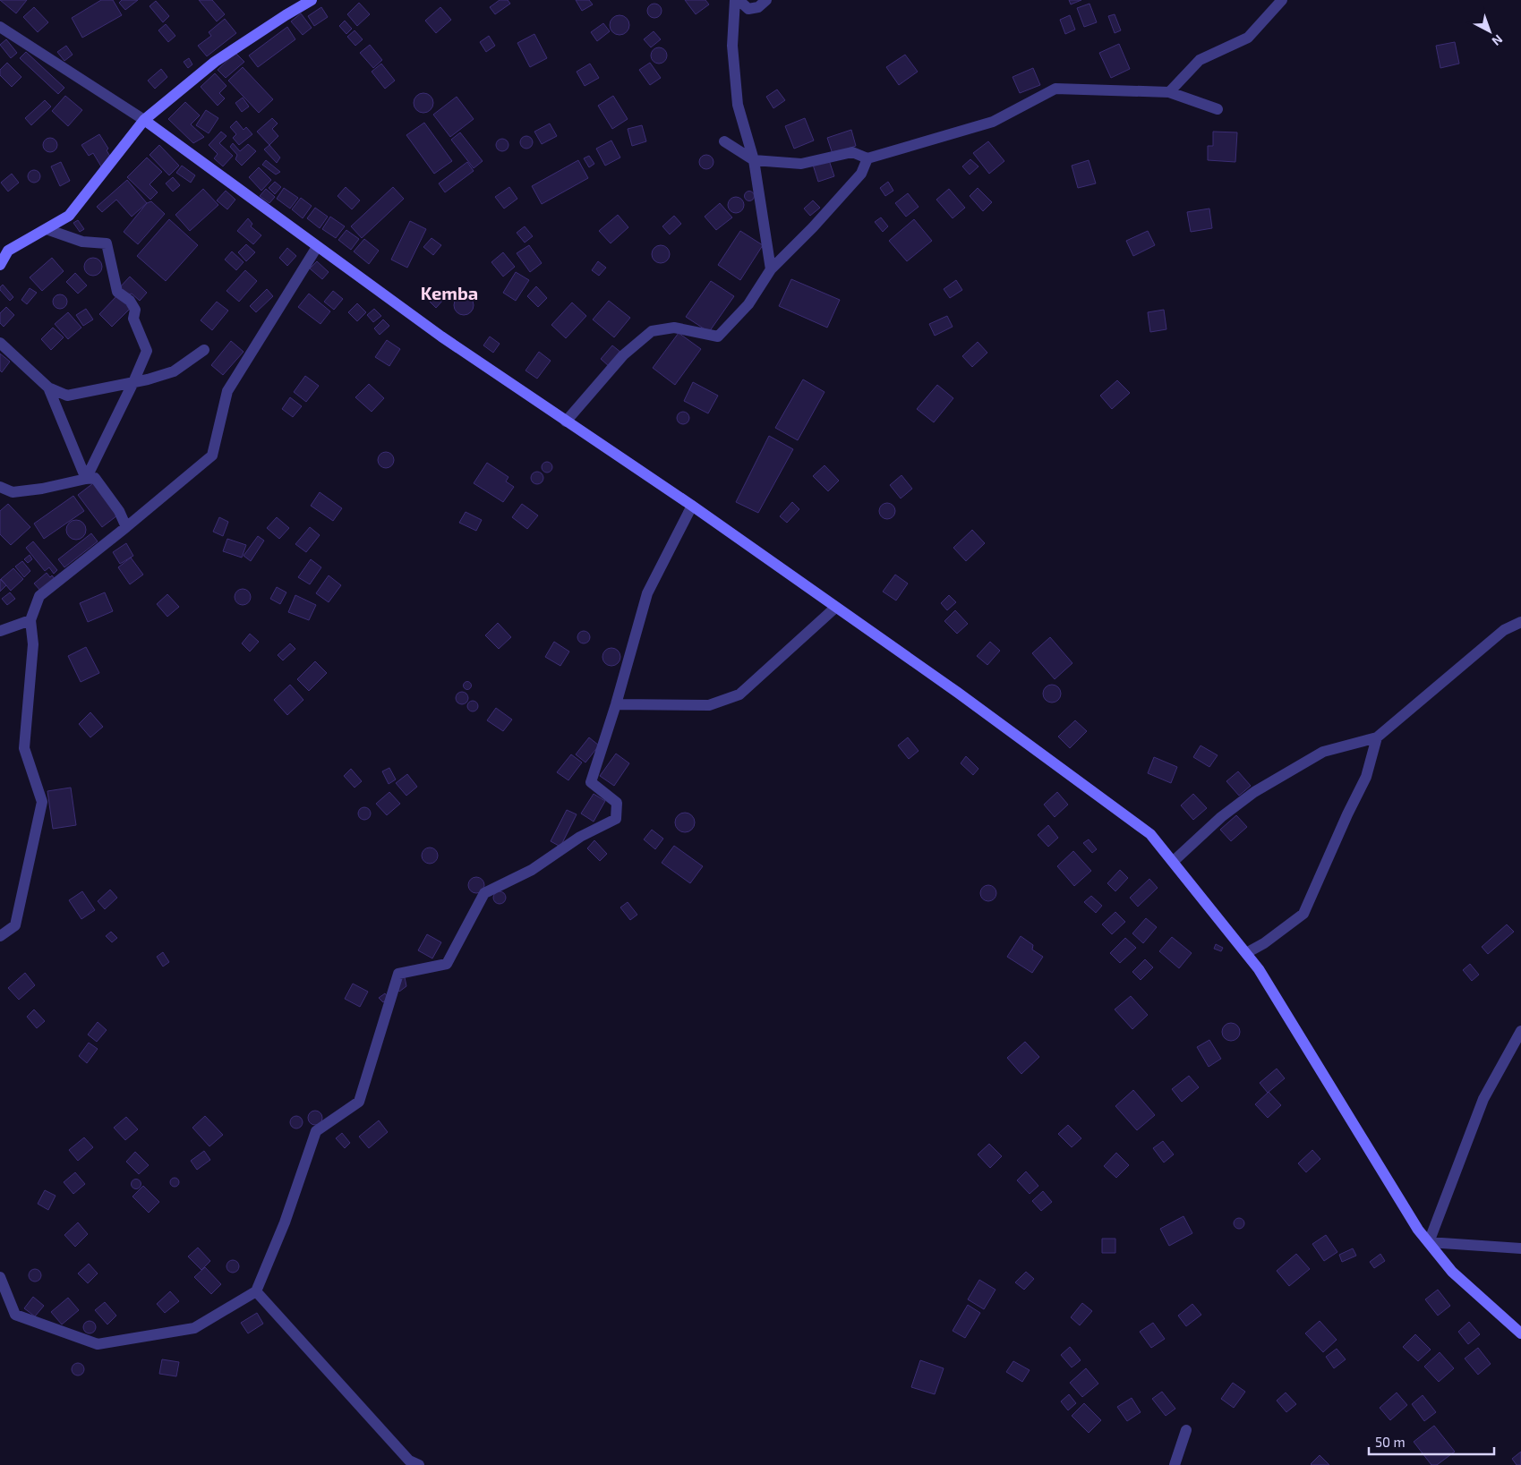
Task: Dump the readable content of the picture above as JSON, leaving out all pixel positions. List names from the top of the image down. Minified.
{"districts":["Kemba"],"scale_bar":"50 m","north":"bottom right"}
